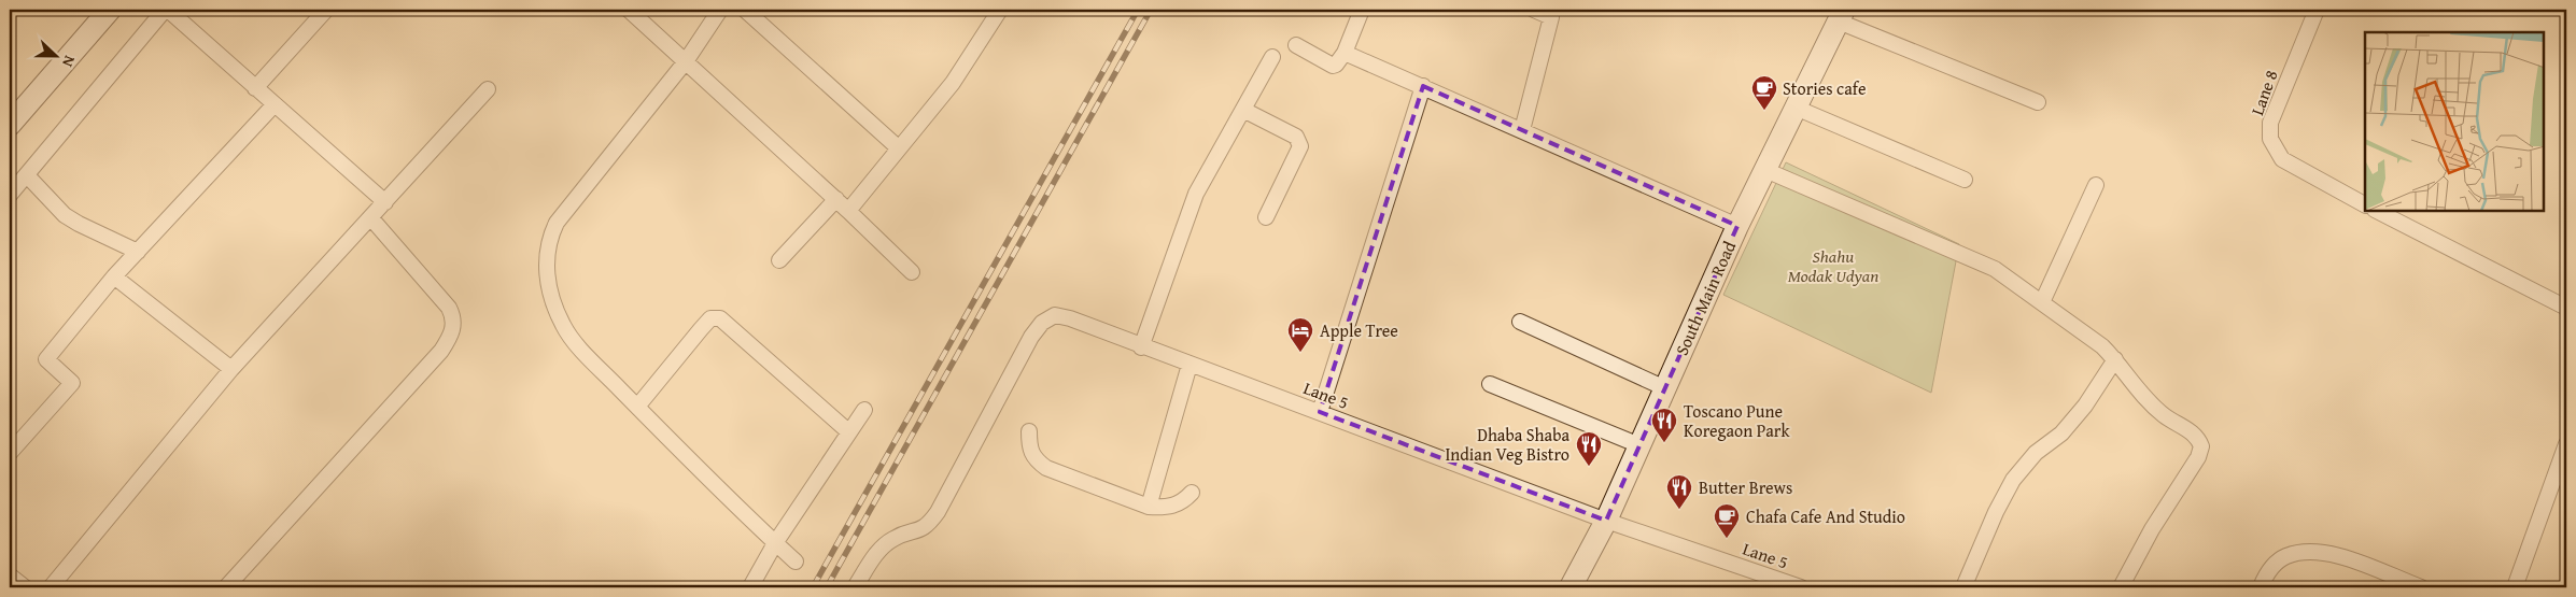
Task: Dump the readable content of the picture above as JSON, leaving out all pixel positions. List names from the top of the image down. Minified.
{"streets":{"main road":["South Main Road"],"street":["Lane 8","Lane 5"]},"crossings":[["South Main Road","Lane 5"]],"parks":["Shahu Modak Udyan"],"places":{"cafe":["Stories cafe","Chafa Cafe And Studio"],"hotel":["Apple Tree"],"restaurant":["Toscano Pune Koregaon Park","Dhaba Shaba Indian Veg Bistro","Butter Brews"]},"north":"right"}
